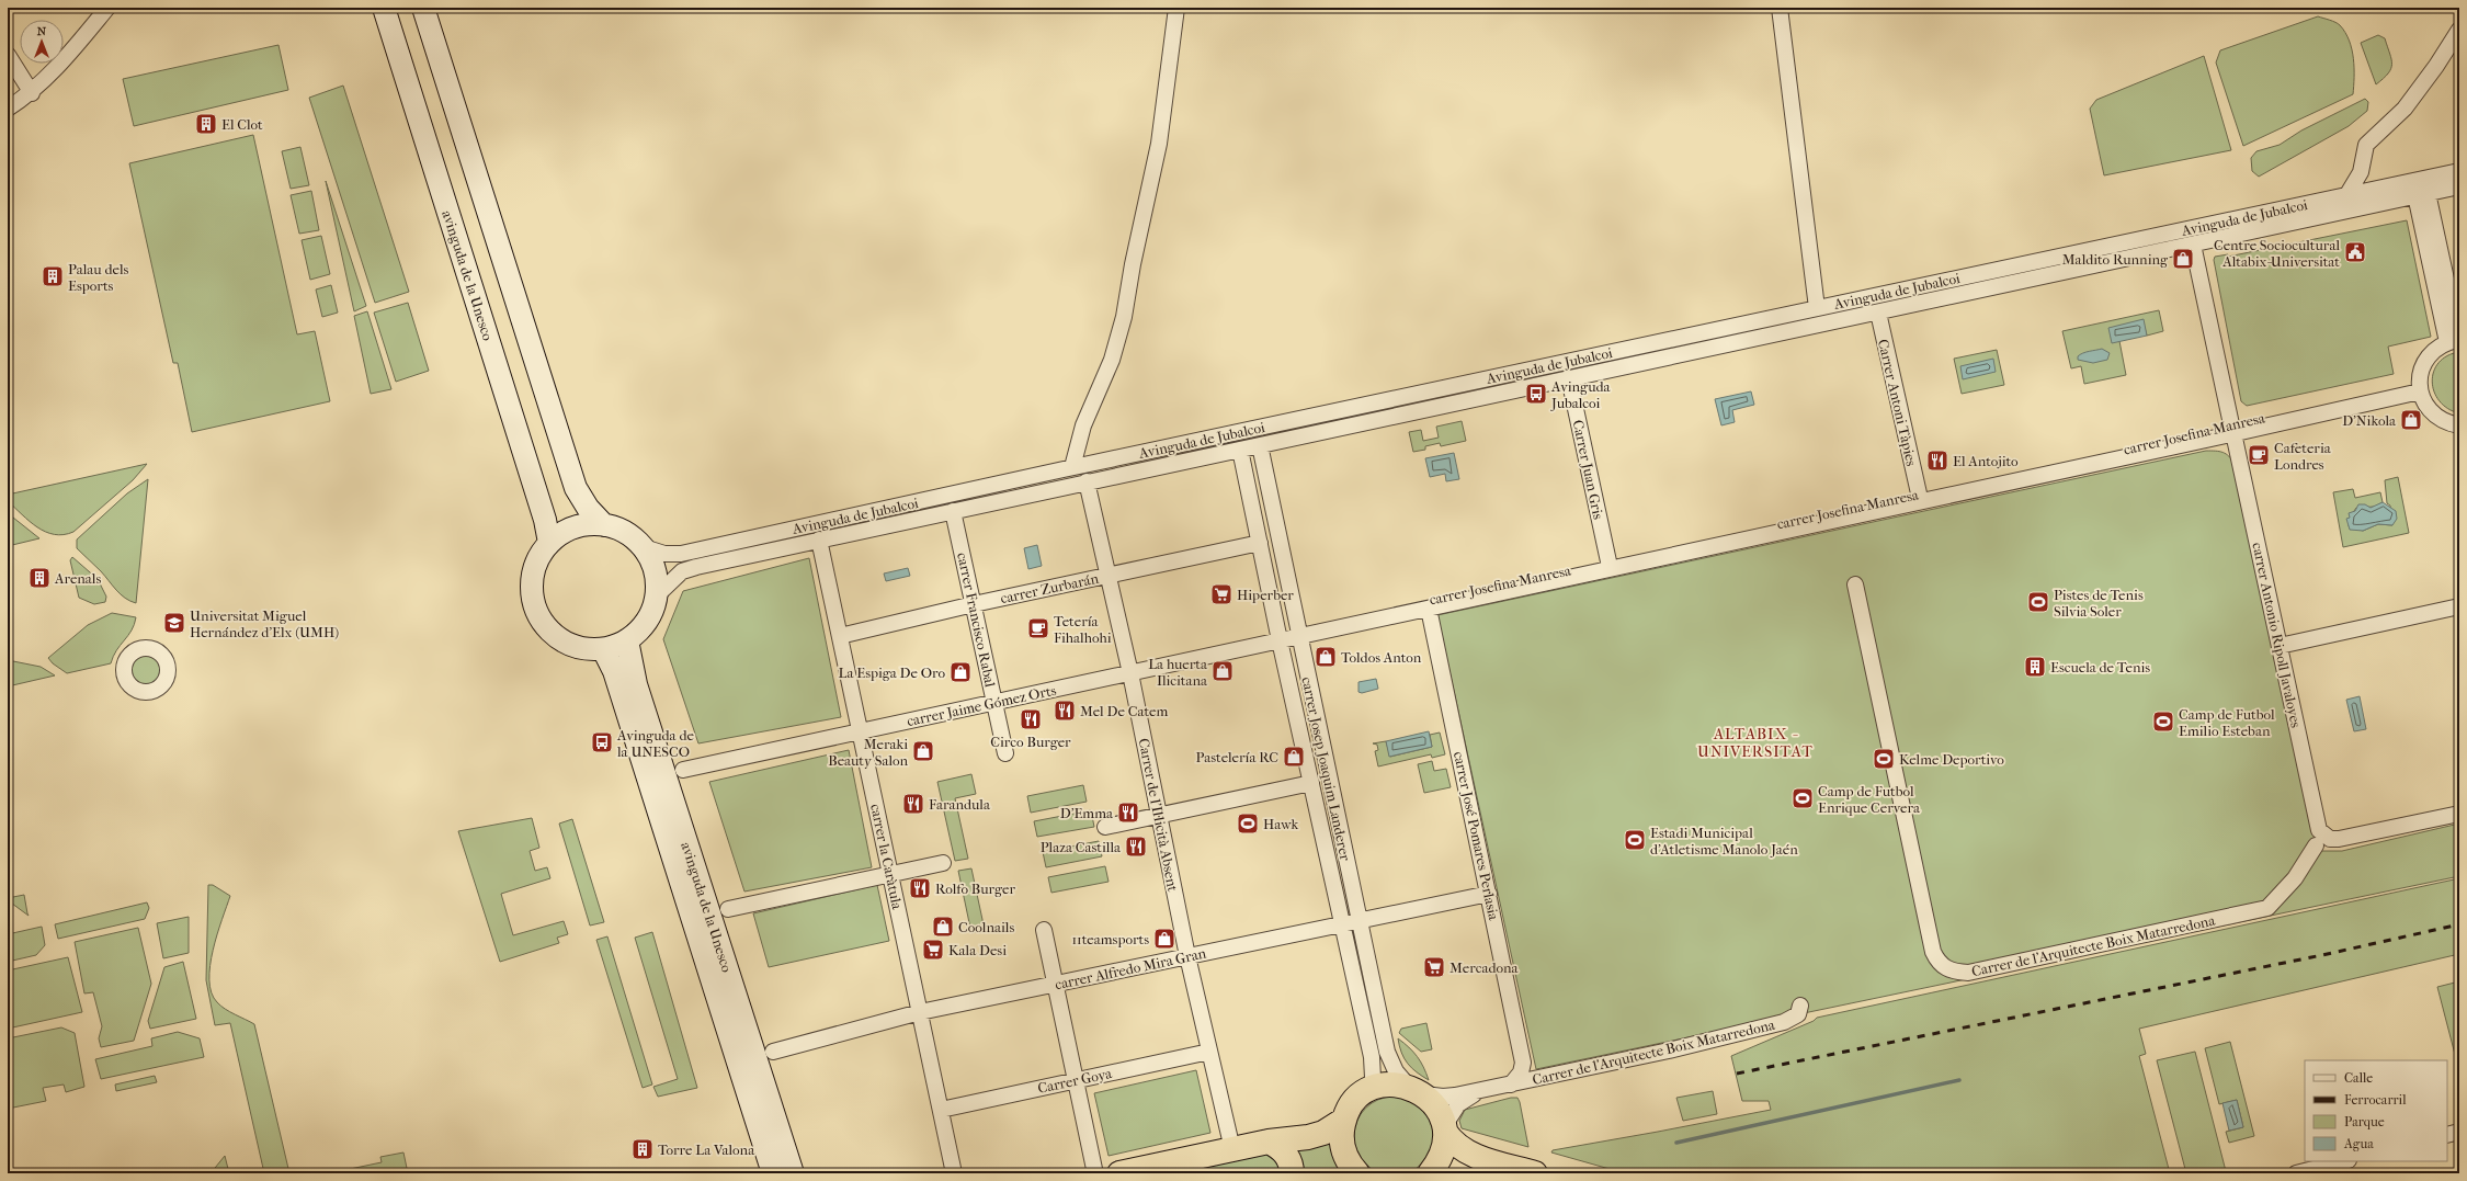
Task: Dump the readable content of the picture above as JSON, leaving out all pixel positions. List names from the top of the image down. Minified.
{"streets":{"main road":["avinguda de la Unesco"],"street":["Avinguda de Jubalcoi","Carrer Antoni Tàpies","carrer Josefina Manresa","Carrer Juan Gris","carrer Zurbarán","carrer Francisco Rabal","carrer Antonio Ripoll Javaloyes","carrer Jaime Gómez Orts","carrer Josep Joaquim Landerer","Carrer de l'Il·licità Absent","carrer José Pomares Perlasia","carrer la Caràtula","Carrer de l'Arquitecte Boix Matarredona","carrer Alfredo Mira Gran","Carrer Goya"]},"crossings":[["Avinguda de Jubalcoi","avinguda de la Unesco"],["Avinguda de Jubalcoi","Carrer Antoni Tàpies"],["Avinguda de Jubalcoi","Carrer Juan Gris"],["Avinguda de Jubalcoi","carrer Francisco Rabal"],["Avinguda de Jubalcoi","carrer Antonio Ripoll Javaloyes"],["Avinguda de Jubalcoi","carrer Josep Joaquim Landerer"],["Avinguda de Jubalcoi","Carrer de l'Il·licità Absent"],["Avinguda de Jubalcoi","carrer la Caràtula"],["Carrer Antoni Tàpies","carrer Josefina Manresa"],["carrer Josefina Manresa","Carrer Juan Gris"],["carrer Josefina Manresa","carrer Antonio Ripoll Javaloyes"],["carrer Josefina Manresa","carrer Jaime Gómez Orts"],["carrer Josefina Manresa","carrer Josep Joaquim Landerer"],["carrer Josefina Manresa","carrer José Pomares Perlasia"],["carrer Zurbarán","carrer Francisco Rabal"],["carrer Zurbarán","carrer Josep Joaquim Landerer"],["carrer Zurbarán","Carrer de l'Il·licità Absent"],["carrer Zurbarán","carrer la Caràtula"],["carrer Francisco Rabal","carrer Jaime Gómez Orts"],["carrer Antonio Ripoll Javaloyes","Carrer de l'Arquitecte Boix Matarredona"],["carrer Jaime Gómez Orts","carrer Josep Joaquim Landerer"],["carrer Jaime Gómez Orts","Carrer de l'Il·licità Absent"],["carrer Jaime Gómez Orts","carrer la Caràtula"],["carrer Josep Joaquim Landerer","Carrer de l'Arquitecte Boix Matarredona"],["carrer Josep Joaquim Landerer","carrer Alfredo Mira Gran"],["Carrer de l'Il·licità Absent","carrer Alfredo Mira Gran"],["Carrer de l'Il·licità Absent","Carrer Goya"],["carrer José Pomares Perlasia","carrer Alfredo Mira Gran"],["carrer la Caràtula","carrer Alfredo Mira Gran"],["carrer la Caràtula","Carrer Goya"]],"districts":["ALTABIX - UNIVERSITAT"],"places":{"building":["El Clot","Palau dels Esports","Arenals","Escuela de Tenis","Torre La Valona"],"public building":["Centre Sociocultural Altabix-Universitat"],"shop":["Maldito Running","D'Nikola","Toldos Anton","La huerta Ilicitana","La Espiga De Oro","Meraki Beauty Salon","Pastelería RC","Coolnails","11teamsports"],"bus stop":["Avinguda Jubalcoi","Avinguda de la UNESCO"],"cafe":["Cafeteria Londres","Tetería Fihalhohi"],"restaurant":["El Antojito","Mel De Catem","Circo Burger","Farandula","D'Emma","Plaza Castilla","Rolfo Burger"],"supermarket":["Hiperber","Kala Desi","Mercadona"],"sports":["Pistes de Tenis Silvia Soler","Camp de Futbol Emilio Esteban","Kelme Deportivo","Camp de Futbol Enrique Cervera","Hawk","Estadi Municipal d'Atletisme Manolo Jaén"],"school or university":["Universitat Miguel Hernández d'Elx (UMH)"]},"legend":["Calle","Ferrocarril","Parque","Agua"],"north":"top"}
